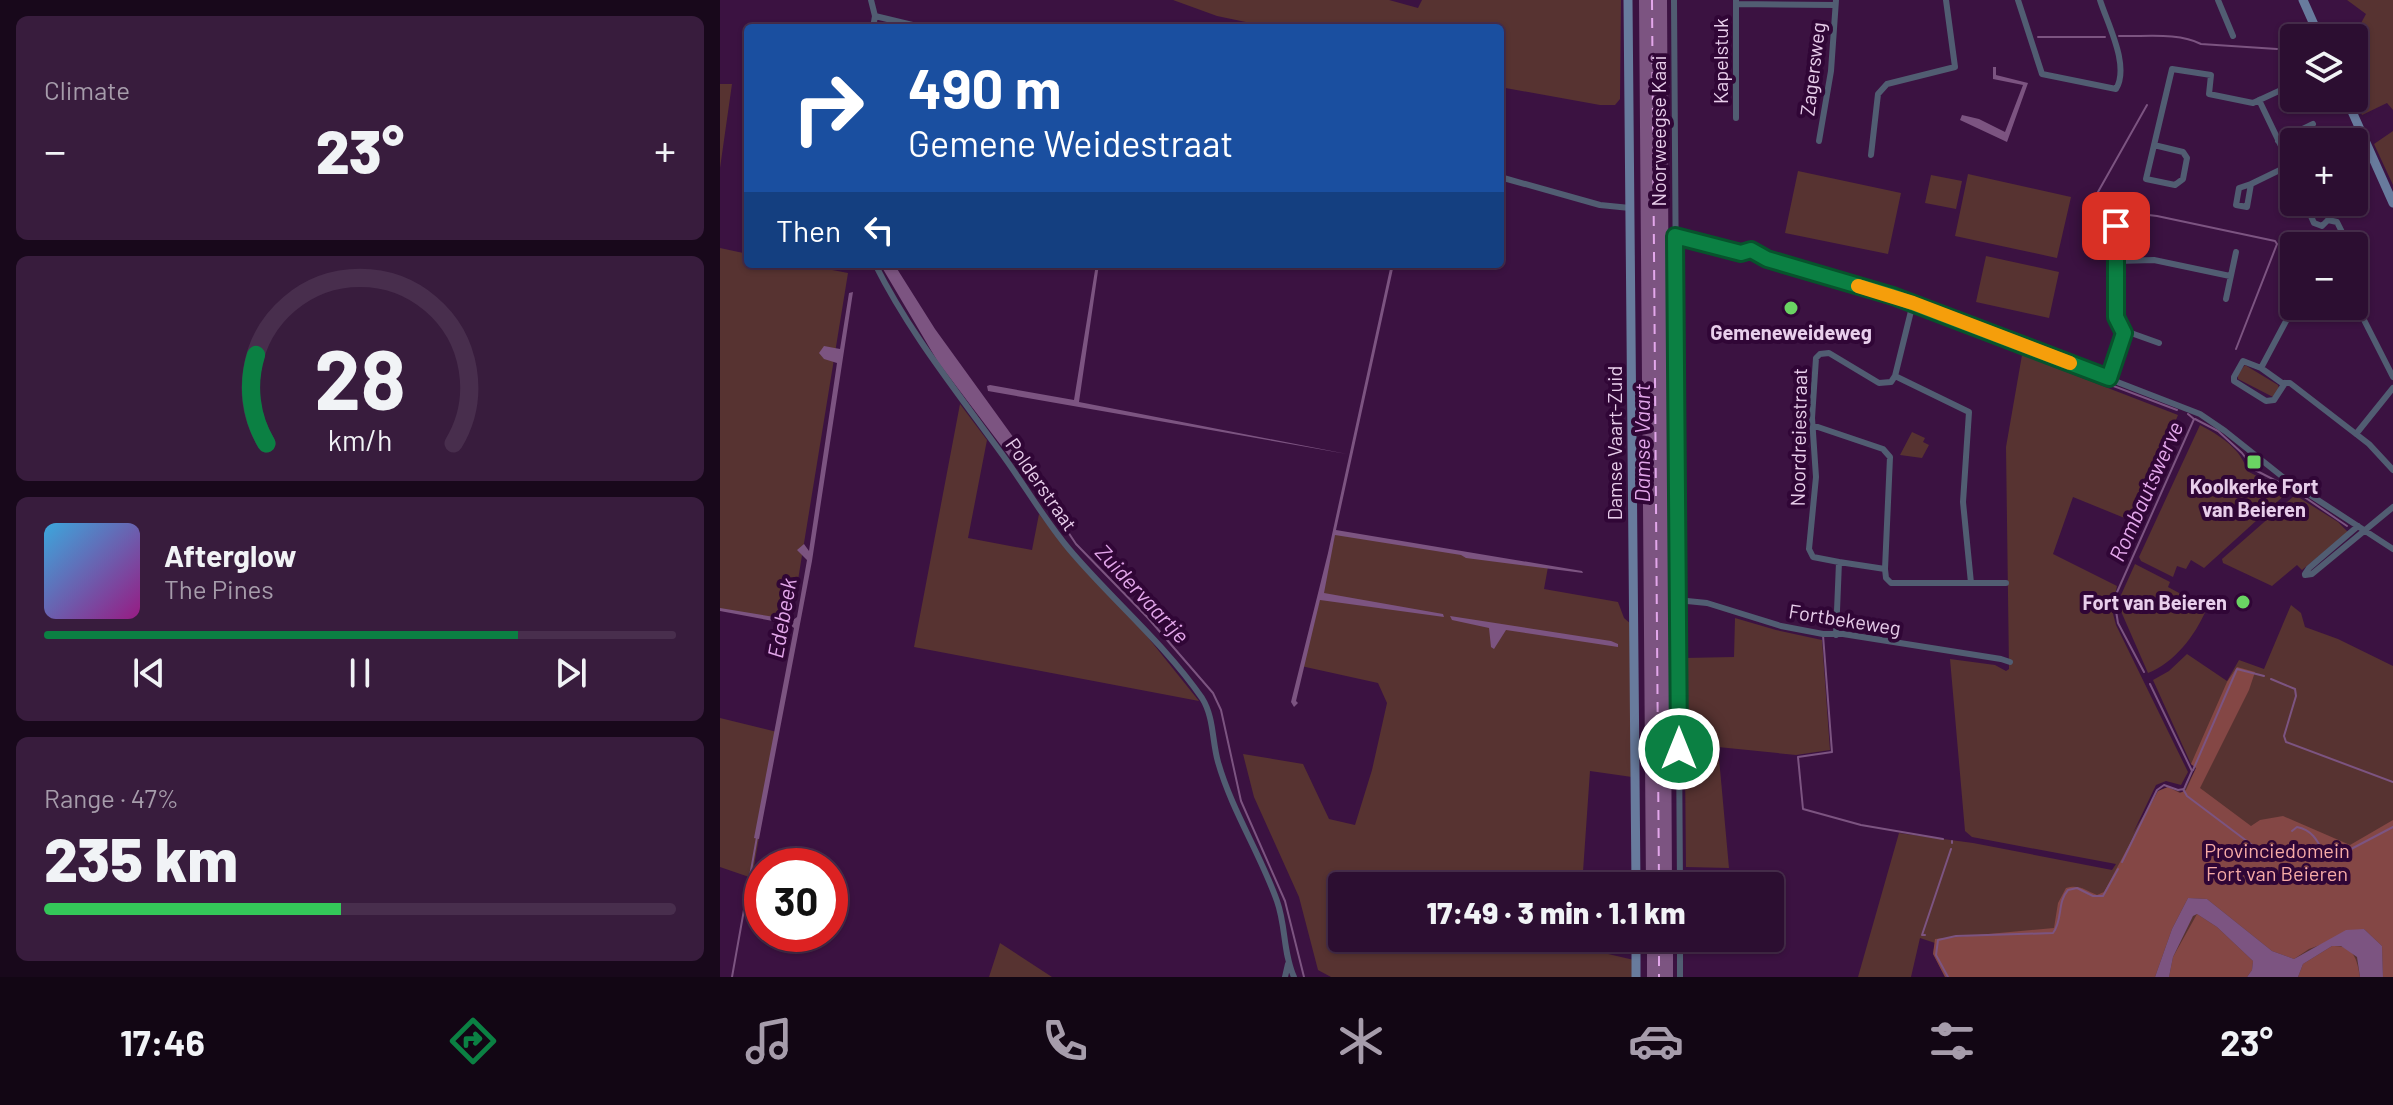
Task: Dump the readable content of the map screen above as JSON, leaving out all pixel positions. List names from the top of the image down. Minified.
{"streets":{"street":["Kapelstuk","Zagersweg","Noorweegse Kaai","Noordreiestraat","Damse Vaart-Zuid","Polderstraat","Fortbekeweg"]},"crossings":[["Kapelstuk","Zagersweg"],["Noorweegse Kaai","Fortbekeweg"]],"water":["Damse Vaart","Rombautswerve","Zuidervaartje","Edebeek"],"parks":["Provinciedomein Fort van Beieren"],"places":{"other":["Gemeneweideweg","Fort van Beieren"],"transit":["Koolkerke Fort van Beieren"]},"page":{"tile":["Climate",["Range · 47%","235 km"]],"map_buttons":["+","−"],"turn":["490 m","Gemene Weidestraat"],"heat":["−","23°","+"],"then":"Then","song":["Afterglow","The Pines"],"limit":"30","trip":"17:49 · 3 min · 1.1 km","tabs":["17:46","23°"],"gauge":["28","km/h"]}}
